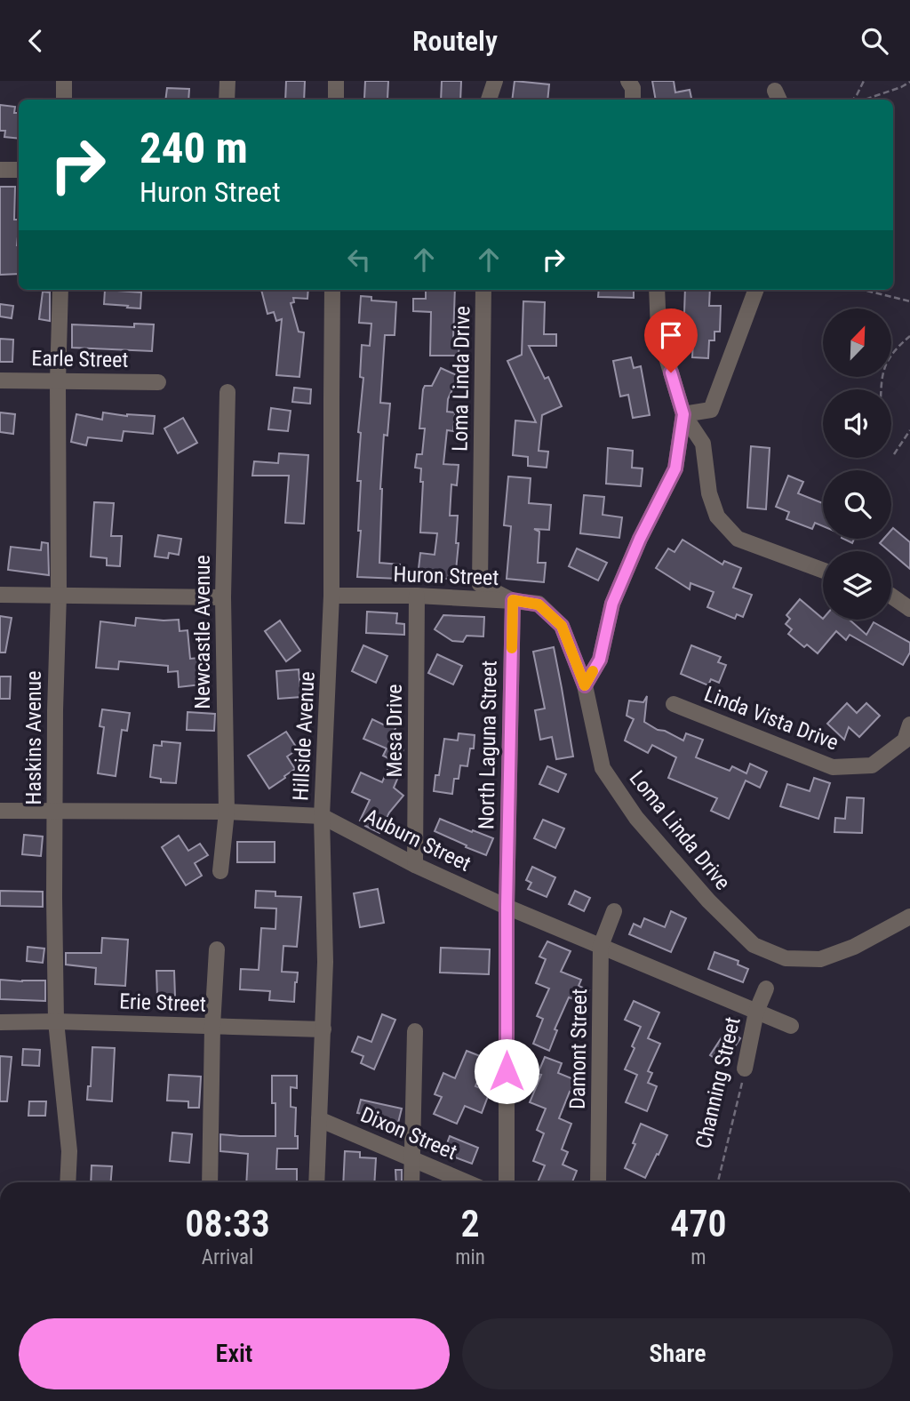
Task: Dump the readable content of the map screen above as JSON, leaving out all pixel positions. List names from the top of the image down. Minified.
{"streets":{"street":["Earle Street","Loma Linda Drive","Huron Street","Newcastle Avenue","Linda Vista Drive","Mesa Drive","Hillside Avenue","Haskins Avenue","North Laguna Street","Auburn Street","Erie Street","Damont Street","Channing Street","Dixon Street"]},"crossings":[["Earle Street","Haskins Avenue"],["Loma Linda Drive","Huron Street"],["Loma Linda Drive","North Laguna Street"],["Huron Street","Mesa Drive"],["Huron Street","Hillside Avenue"],["Huron Street","North Laguna Street"],["Newcastle Avenue","Auburn Street"],["Mesa Drive","Auburn Street"],["Hillside Avenue","Auburn Street"],["Hillside Avenue","Erie Street"],["Hillside Avenue","Dixon Street"],["Haskins Avenue","Auburn Street"],["Haskins Avenue","Erie Street"],["North Laguna Street","Auburn Street"],["Auburn Street","Damont Street"],["Auburn Street","Channing Street"]],"north":"top right","page":{"header":"Routely","turn":["240 m","Huron Street"],"eta":["08:33","Arrival","2","min","470","m"],"buttons":["Exit","Share"]}}
